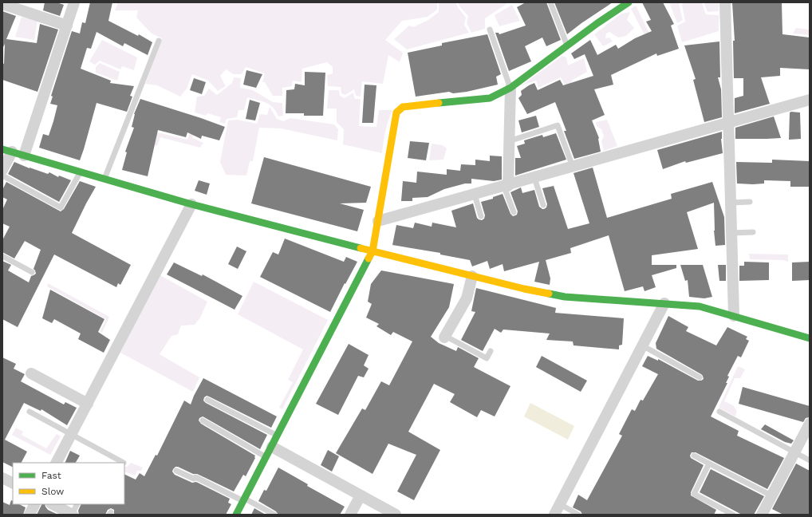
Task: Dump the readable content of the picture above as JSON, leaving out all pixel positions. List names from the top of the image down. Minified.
{"legend":["Fast","Slow"]}
